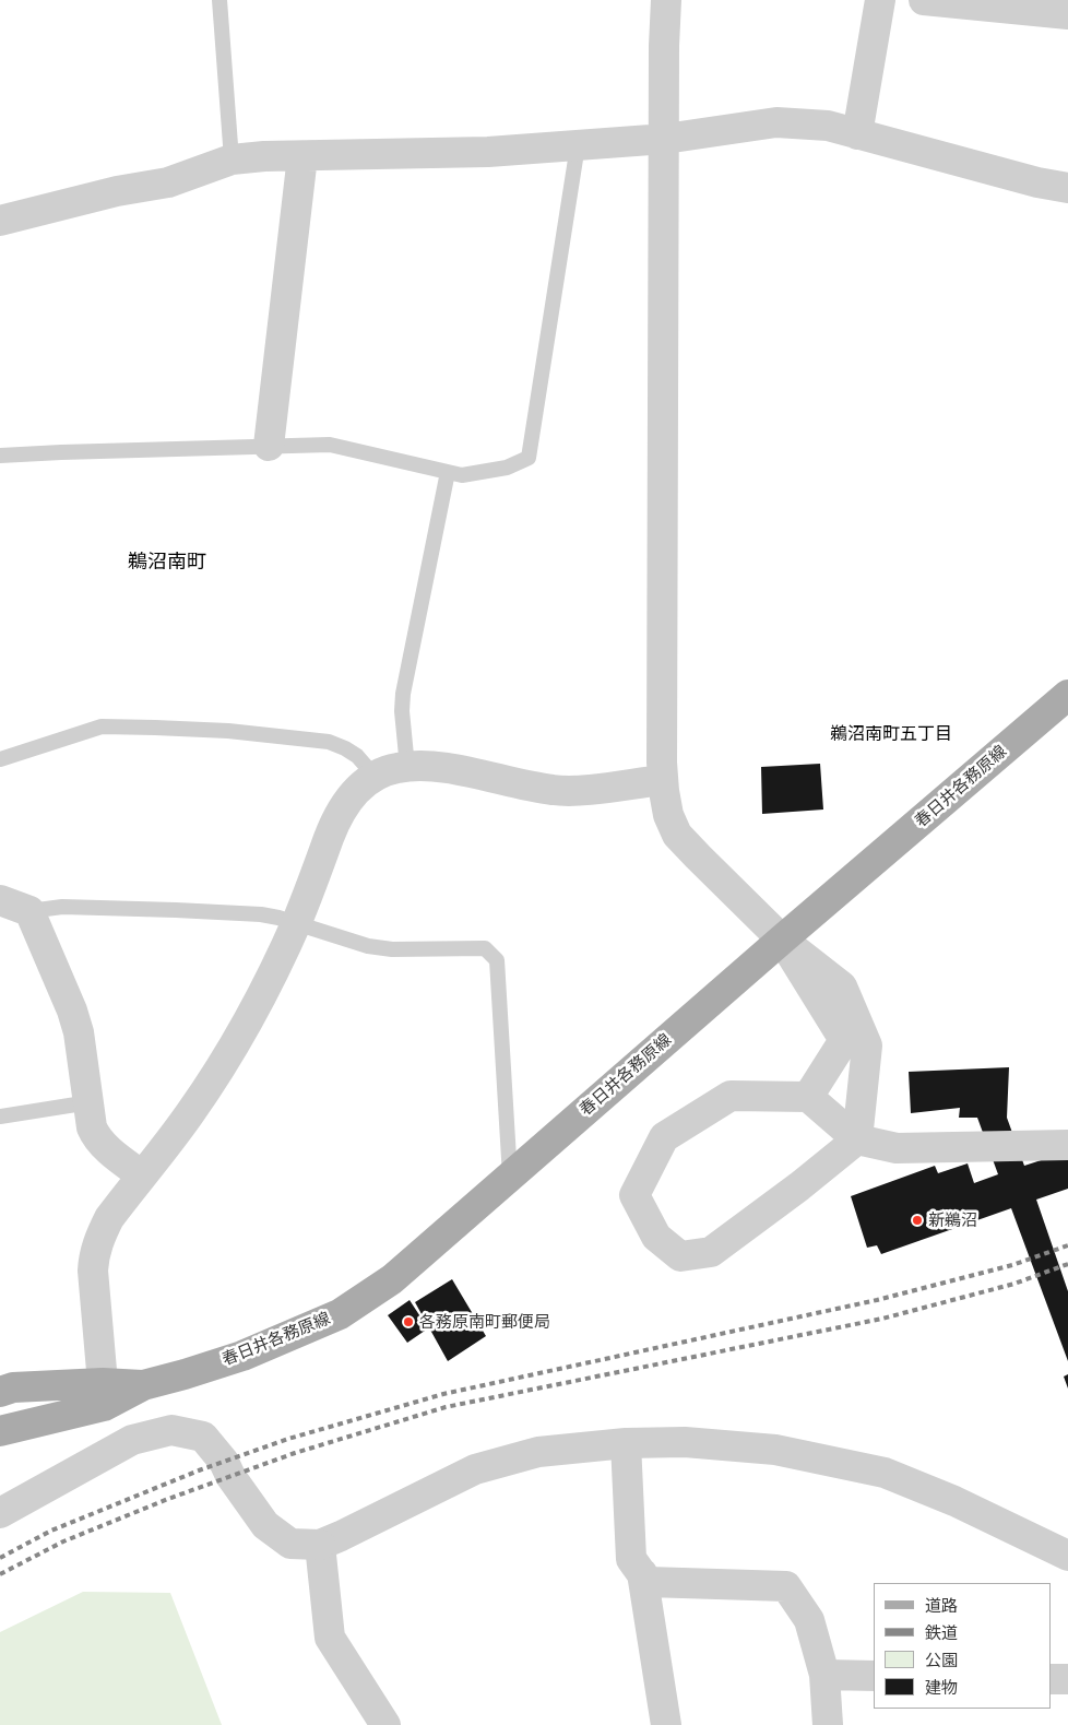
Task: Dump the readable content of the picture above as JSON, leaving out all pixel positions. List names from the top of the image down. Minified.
{"streets":{"main road":["春日井各務原線"]},"districts":["鵜沼南町","鵜沼南町五丁目"],"places":["新鵜沼","各務原南町郵便局"],"legend":["道路","鉄道","公園","建物"]}
